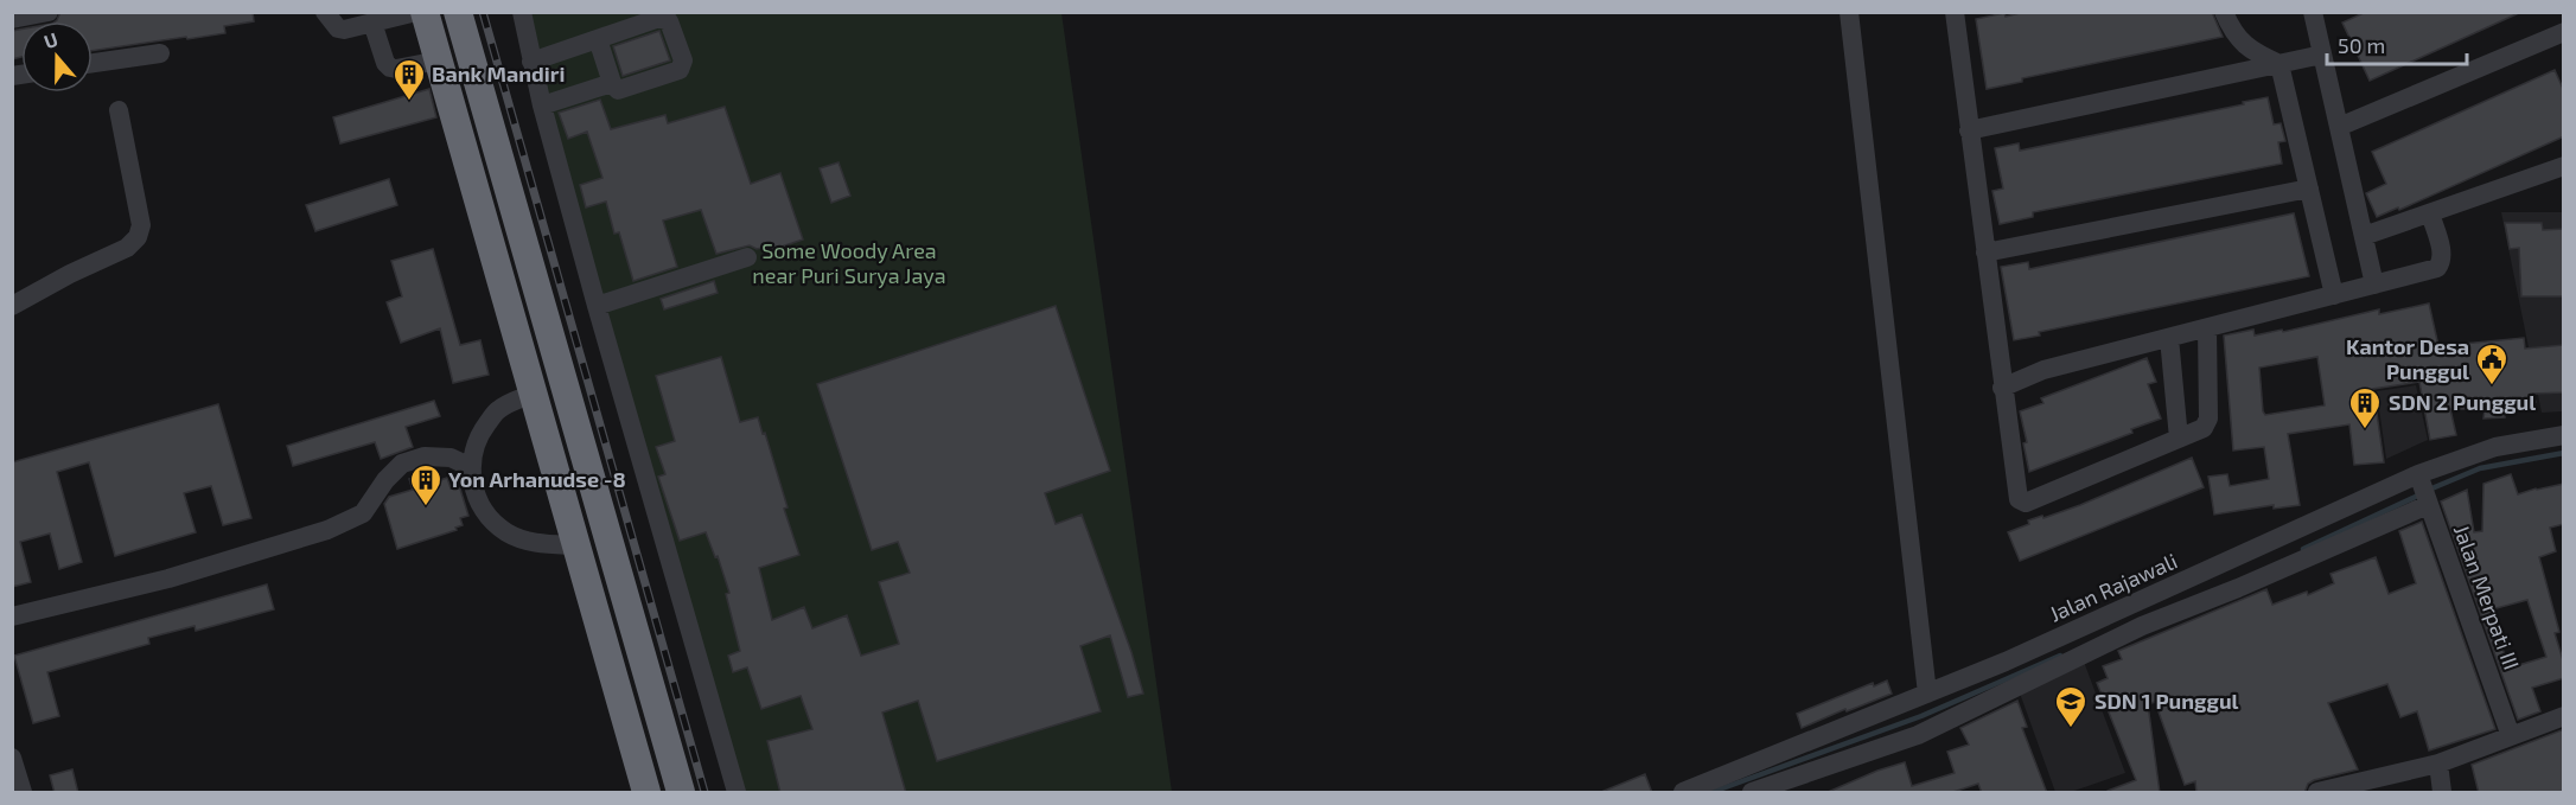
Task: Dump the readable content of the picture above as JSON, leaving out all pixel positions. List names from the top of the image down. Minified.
{"streets":{"street":["Jalan Rajawali","Jalan Merpati III"]},"crossings":[["Jalan Rajawali","Jalan Merpati III"]],"parks":["Some Woody Area near Puri Surya Jaya"],"places":{"building":["Bank Mandiri","SDN 2 Punggul","Yon Arhanudse -8"],"public building":["Kantor Desa Punggul"],"school or university":["SDN 1 Punggul"]},"scale_bar":"50 m","north":"top"}
